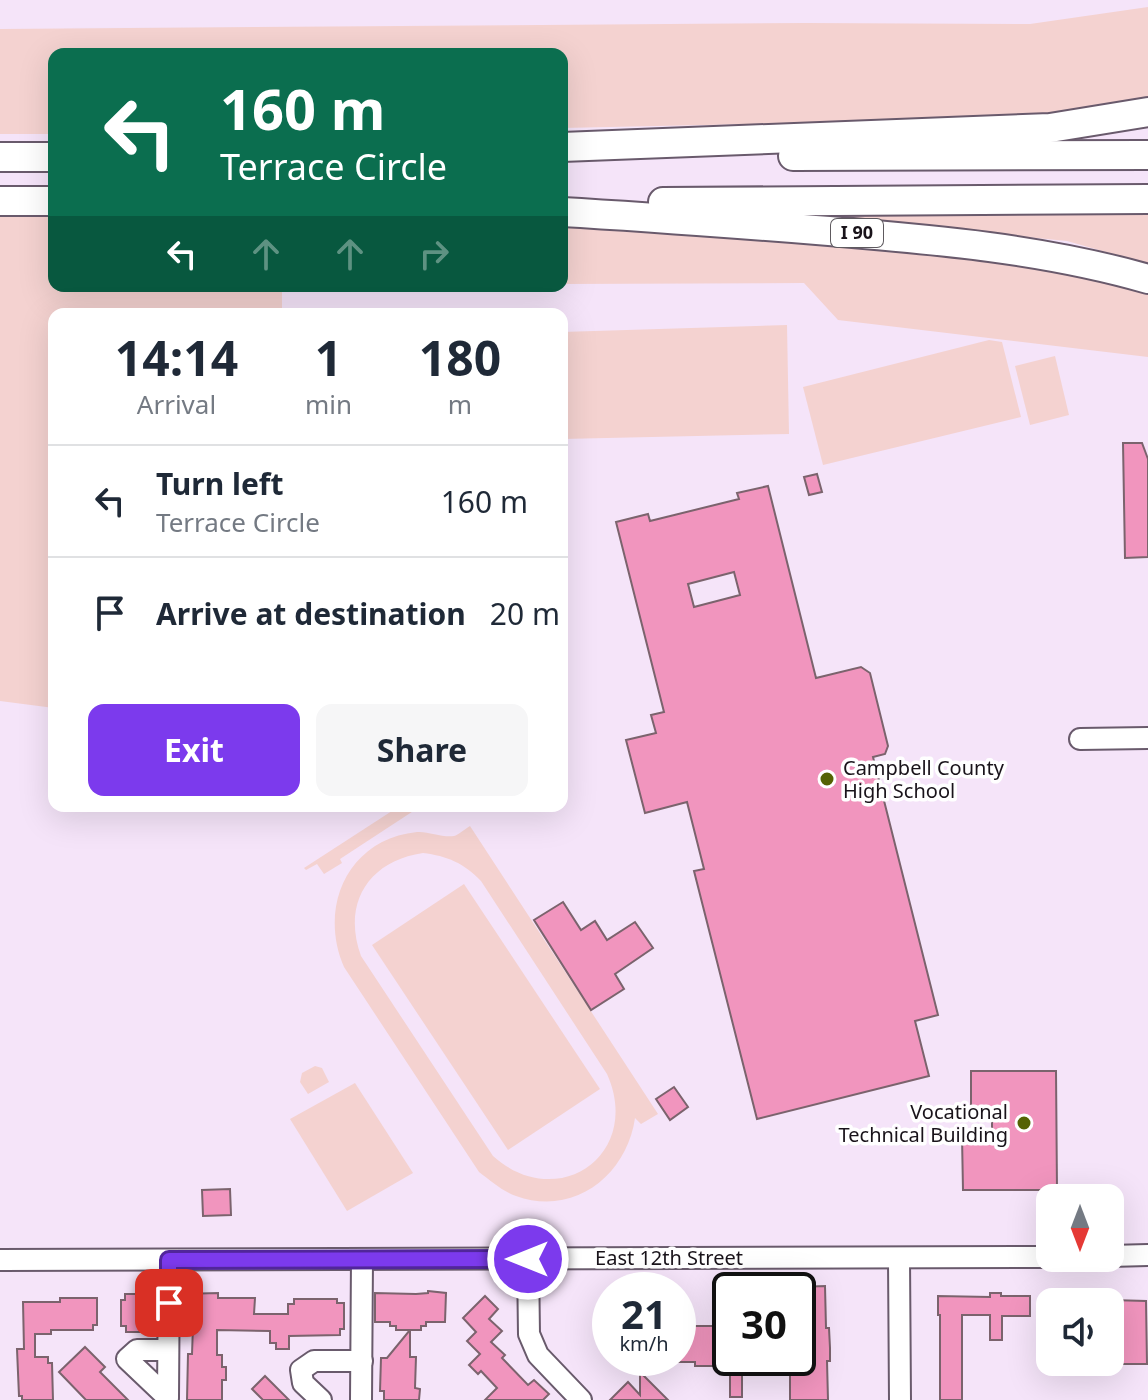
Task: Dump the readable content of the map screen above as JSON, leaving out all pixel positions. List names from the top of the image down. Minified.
{"streets":{"highway":["I 90"],"street":["East 12th Street"]},"places":["Campbell County High School","Vocational Technical Building"],"north":"bottom","page":{"turn":["160 m","Terrace Circle"],"eta":["14:14","Arrival","1","min","180","m"],"list":[{"name":"Turn left","note":"Terrace Circle","value":"160 m"},{"name":"Arrive at destination","value":"20 m"}],"buttons":["Exit","Share"],"speed":"21 km/h","limit":"30"}}
